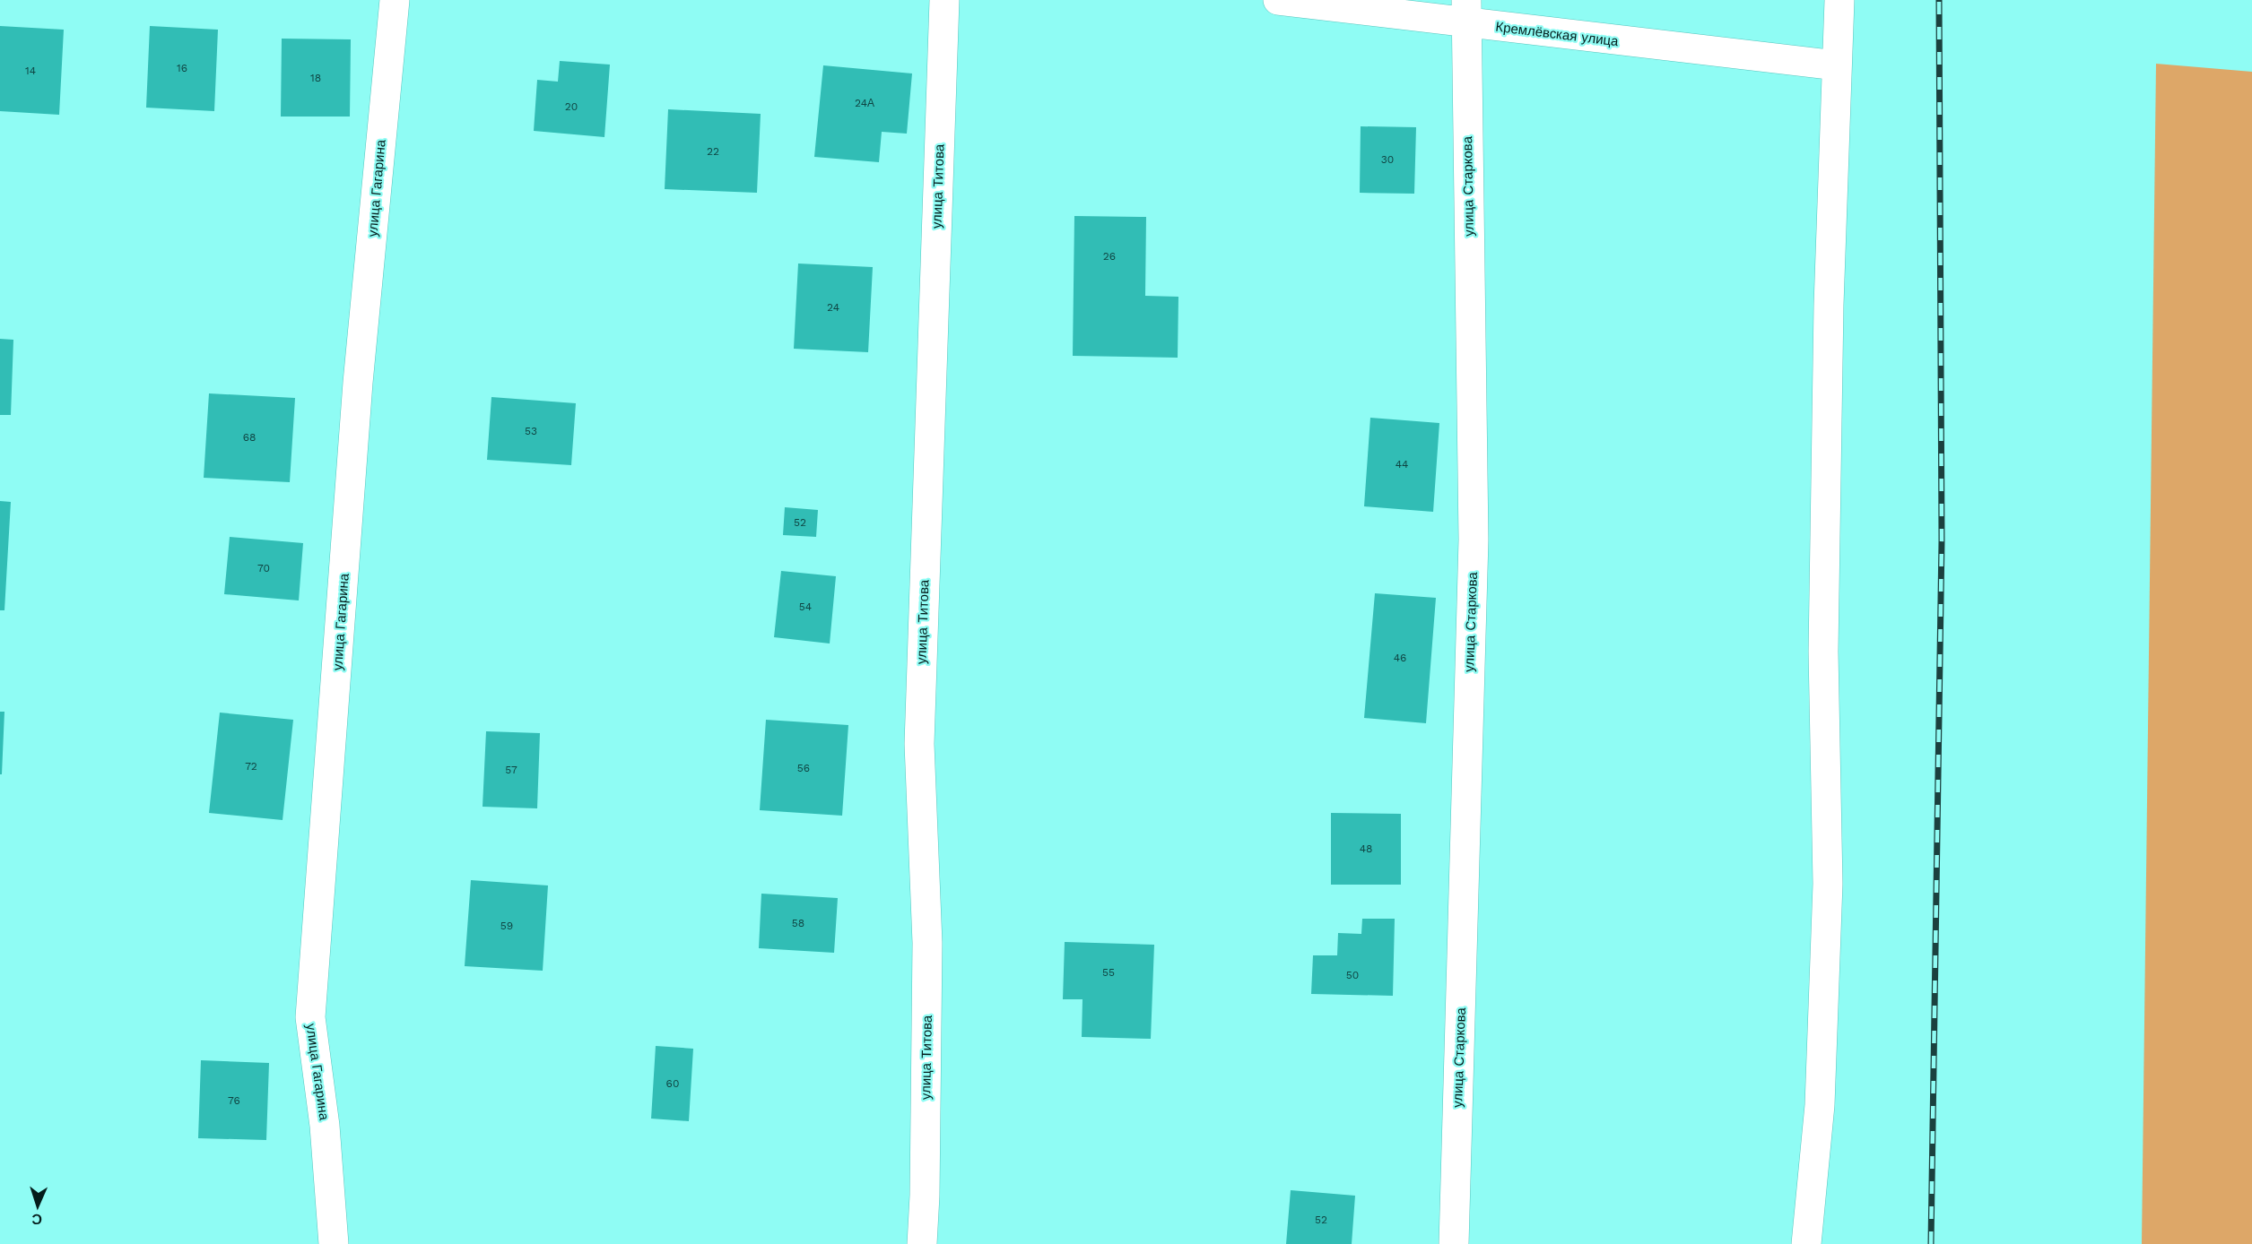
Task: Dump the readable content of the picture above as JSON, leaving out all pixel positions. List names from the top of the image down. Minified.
{"streets":{"street":["Кремлёвская улица","улица Титова","улица Старкова","улица Гагарина"]},"crossings":[["Кремлёвская улица","улица Старкова"]],"house_numbers":["16","14","18","24А","20","22","30","26","24","53","68","44","52","70","54","46","72","56","57","48","58","59","55","50","60","76","52"],"north":"bottom"}
